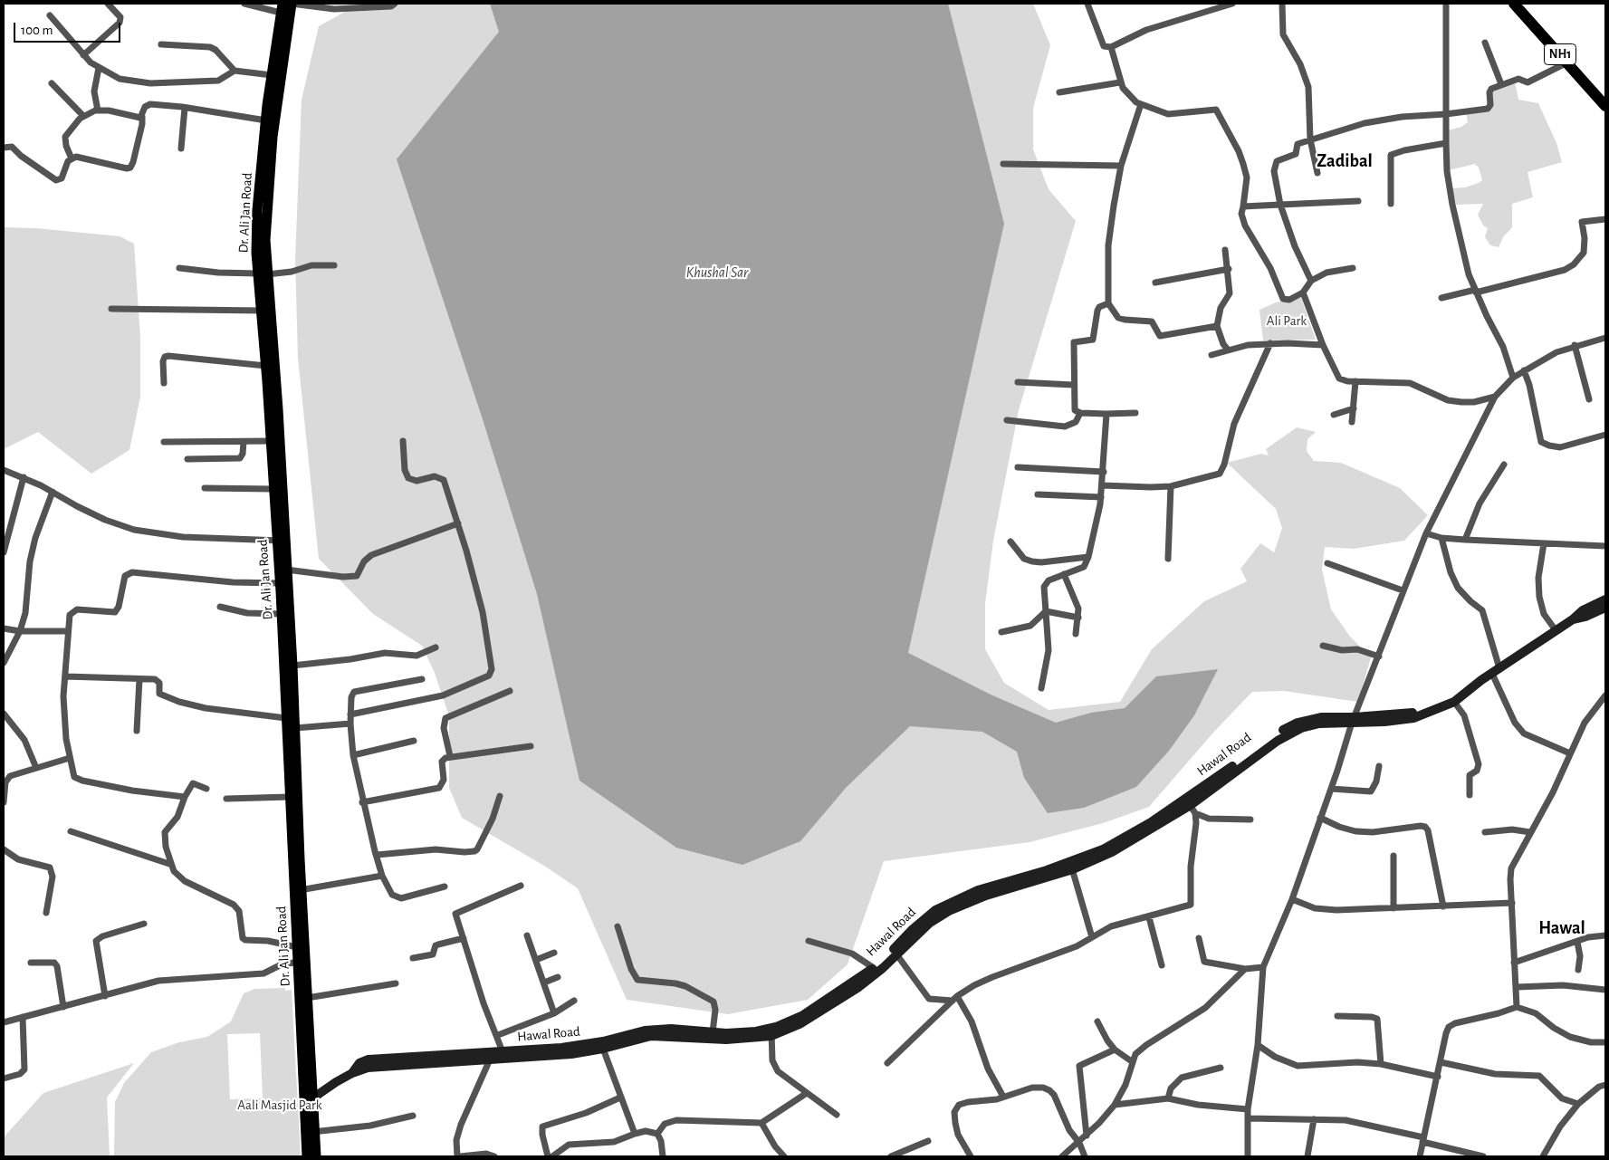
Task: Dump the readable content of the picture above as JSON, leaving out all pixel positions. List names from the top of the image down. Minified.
{"streets":{"highway":["NH1"],"main road":["Dr. Ali Jan Road","Hawal Road"]},"crossings":[["Dr. Ali Jan Road","Hawal Road"]],"districts":["Zadibal","Hawal"],"water":["Khushal Sar"],"parks":["Ali Park","Aali Masjid Park"],"scale_bar":"100 m"}
